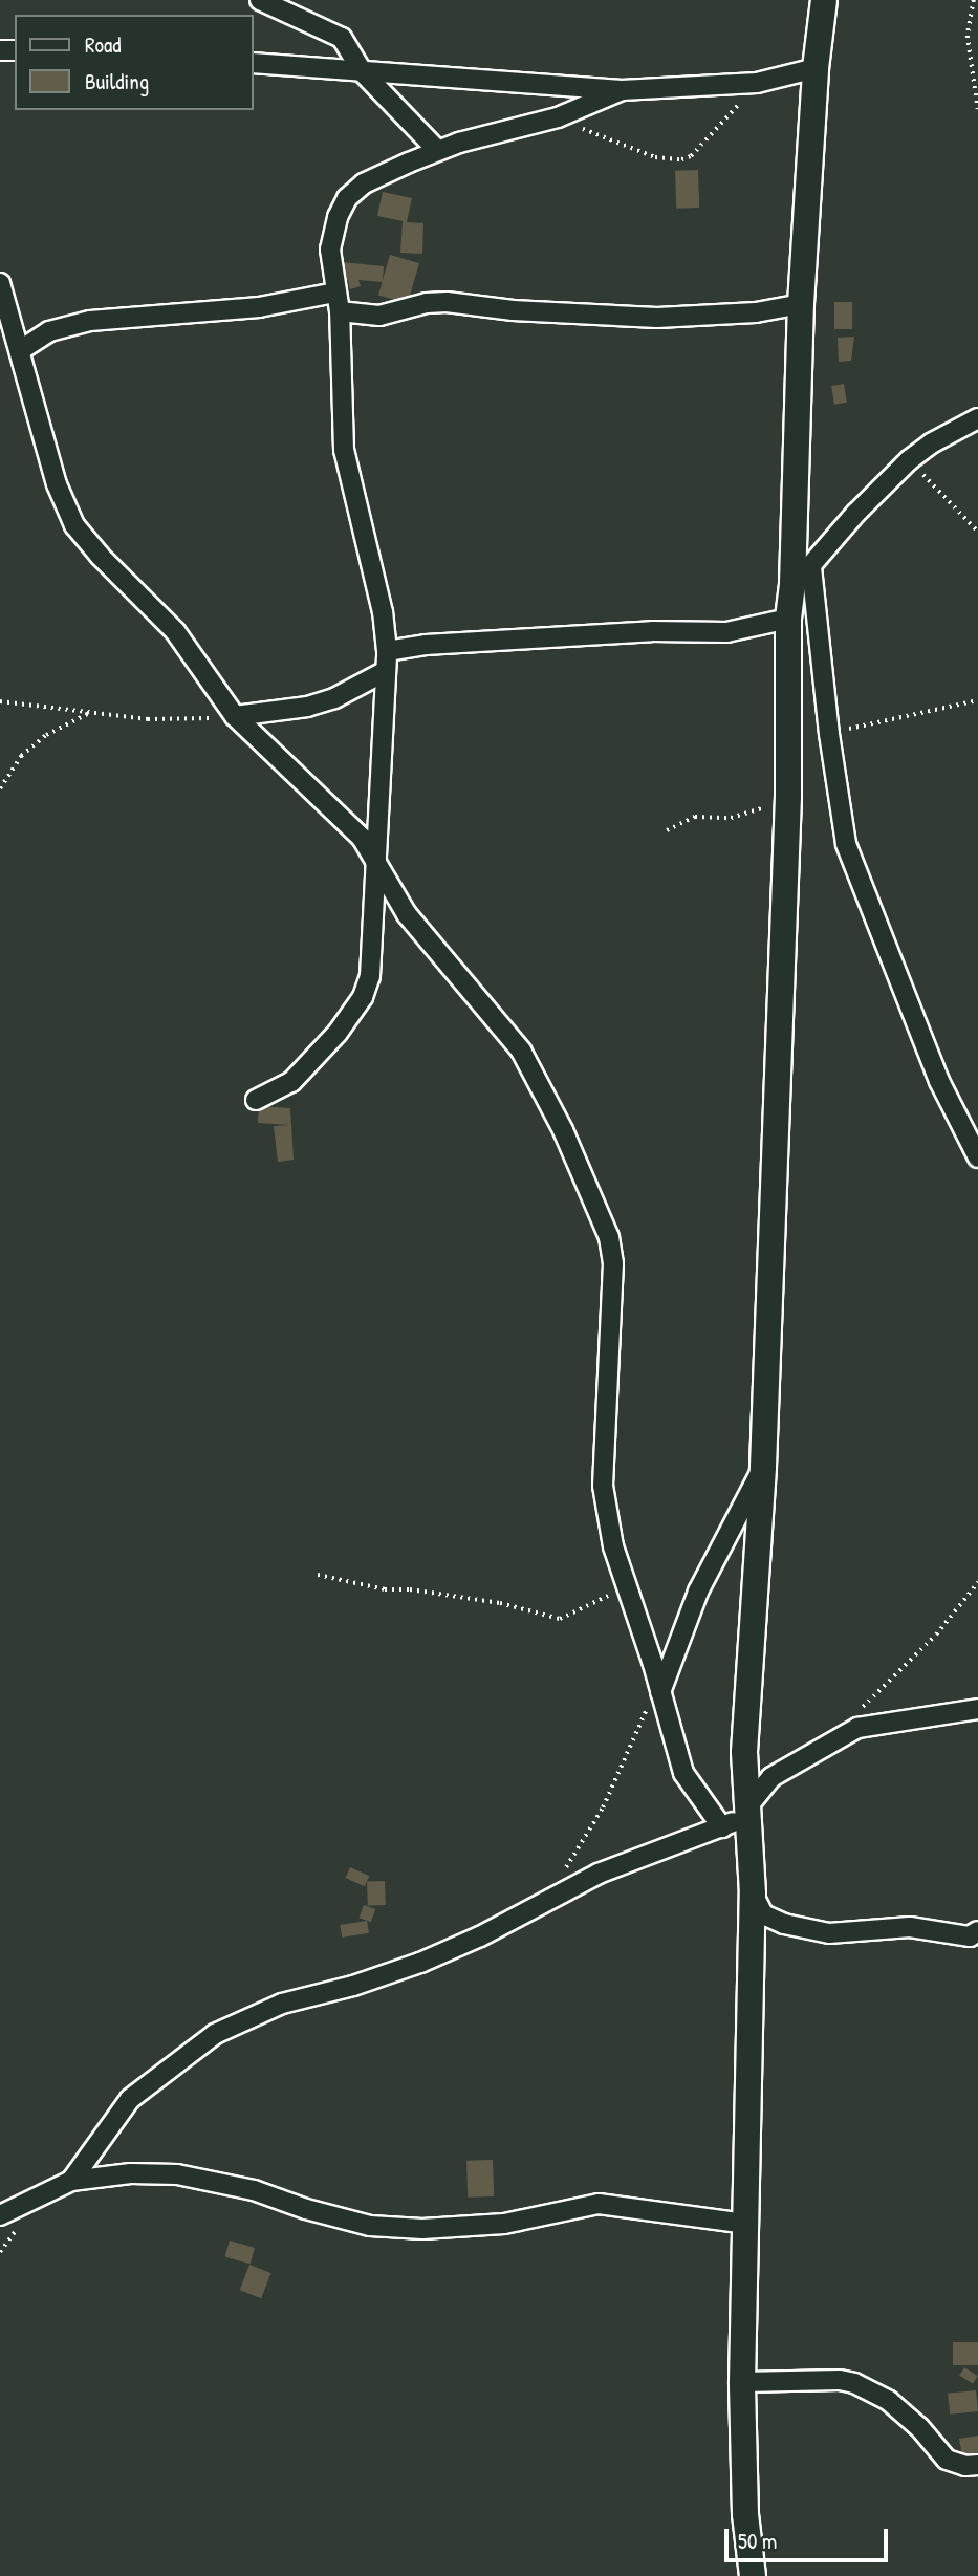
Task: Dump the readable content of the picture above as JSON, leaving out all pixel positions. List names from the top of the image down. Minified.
{"legend":["Road","Building"],"scale_bar":"50 m"}
